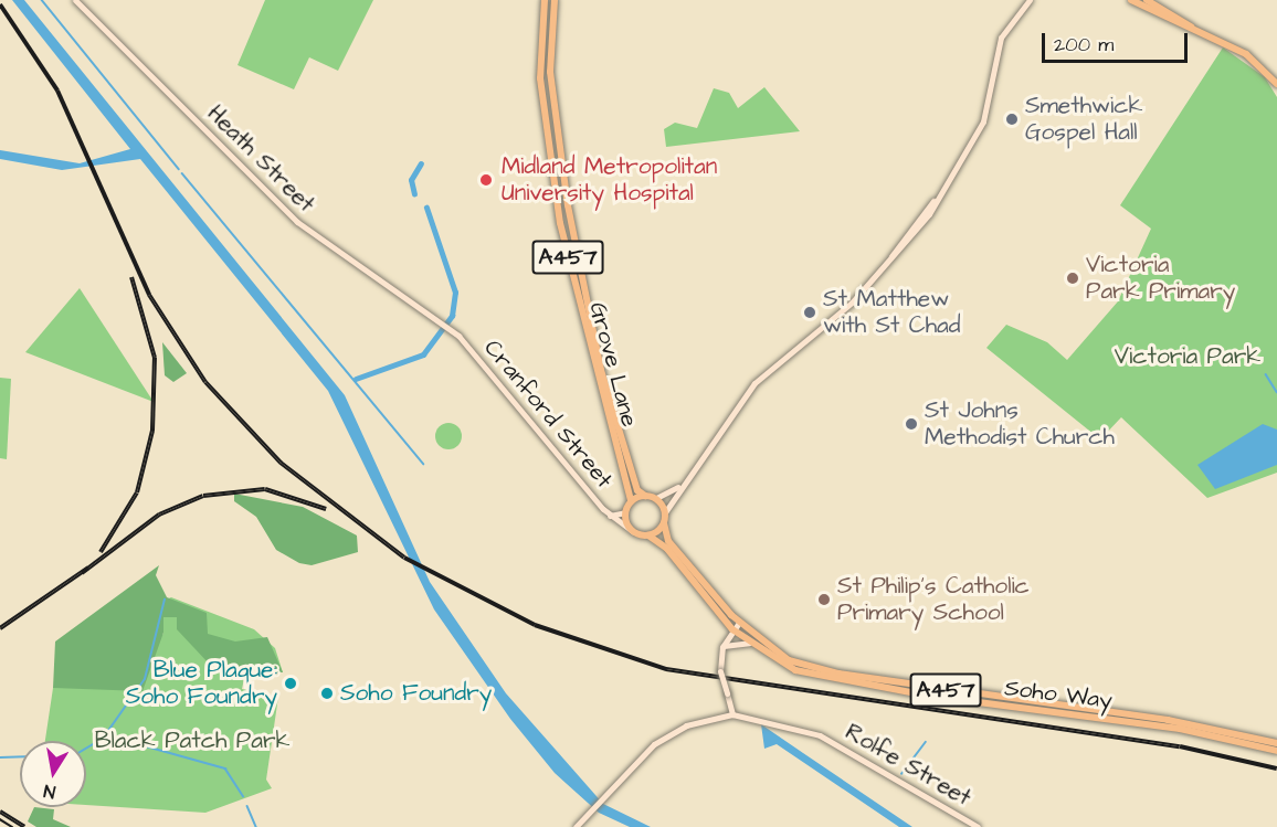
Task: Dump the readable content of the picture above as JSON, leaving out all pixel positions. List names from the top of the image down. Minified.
{"streets":{"main road":["Heath Street","A457","Grove Lane","Cranford Street","Soho Way","Rolfe Street"]},"crossings":[["Heath Street","Cranford Street"],["A457","Soho Way"],["Grove Lane","Cranford Street"],["Grove Lane","Soho Way"],["Cranford Street","Soho Way"]],"parks":["Victoria Park","Black Patch Park"],"places":["Smethwick Gospel Hall","Midland Metropolitan University Hospital","Victoria Park Primary","St Matthew with St Chad","St Johns Methodist Church","St Philip's Catholic Primary School","Blue Plaque: Soho Foundry","Soho Foundry"],"scale_bar":"200 m","north":"bottom"}
